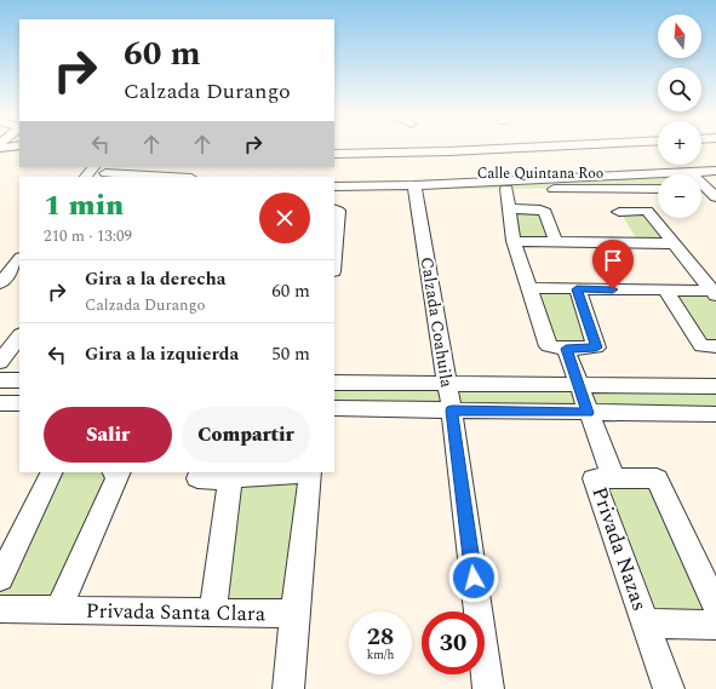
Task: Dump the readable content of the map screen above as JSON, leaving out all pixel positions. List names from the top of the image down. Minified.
{"streets":{"street":["Calle Quintana Roo","Calzada Coahuila","Privada Nazas","Privada Santa Clara"]},"crossings":[["Calle Quintana Roo","Calzada Coahuila"]],"north":"top","page":{"map_buttons":["+","−"],"turn":["60 m","Calzada Durango"],"heading":["1 min","210 m · 13:09"],"list":[{"name":"Gira a la derecha","note":"Calzada Durango","value":"60 m"},{"name":"Gira a la izquierda","value":"50 m"}],"buttons":["Salir","Compartir"],"speed":"28 km/h","limit":"30"}}
